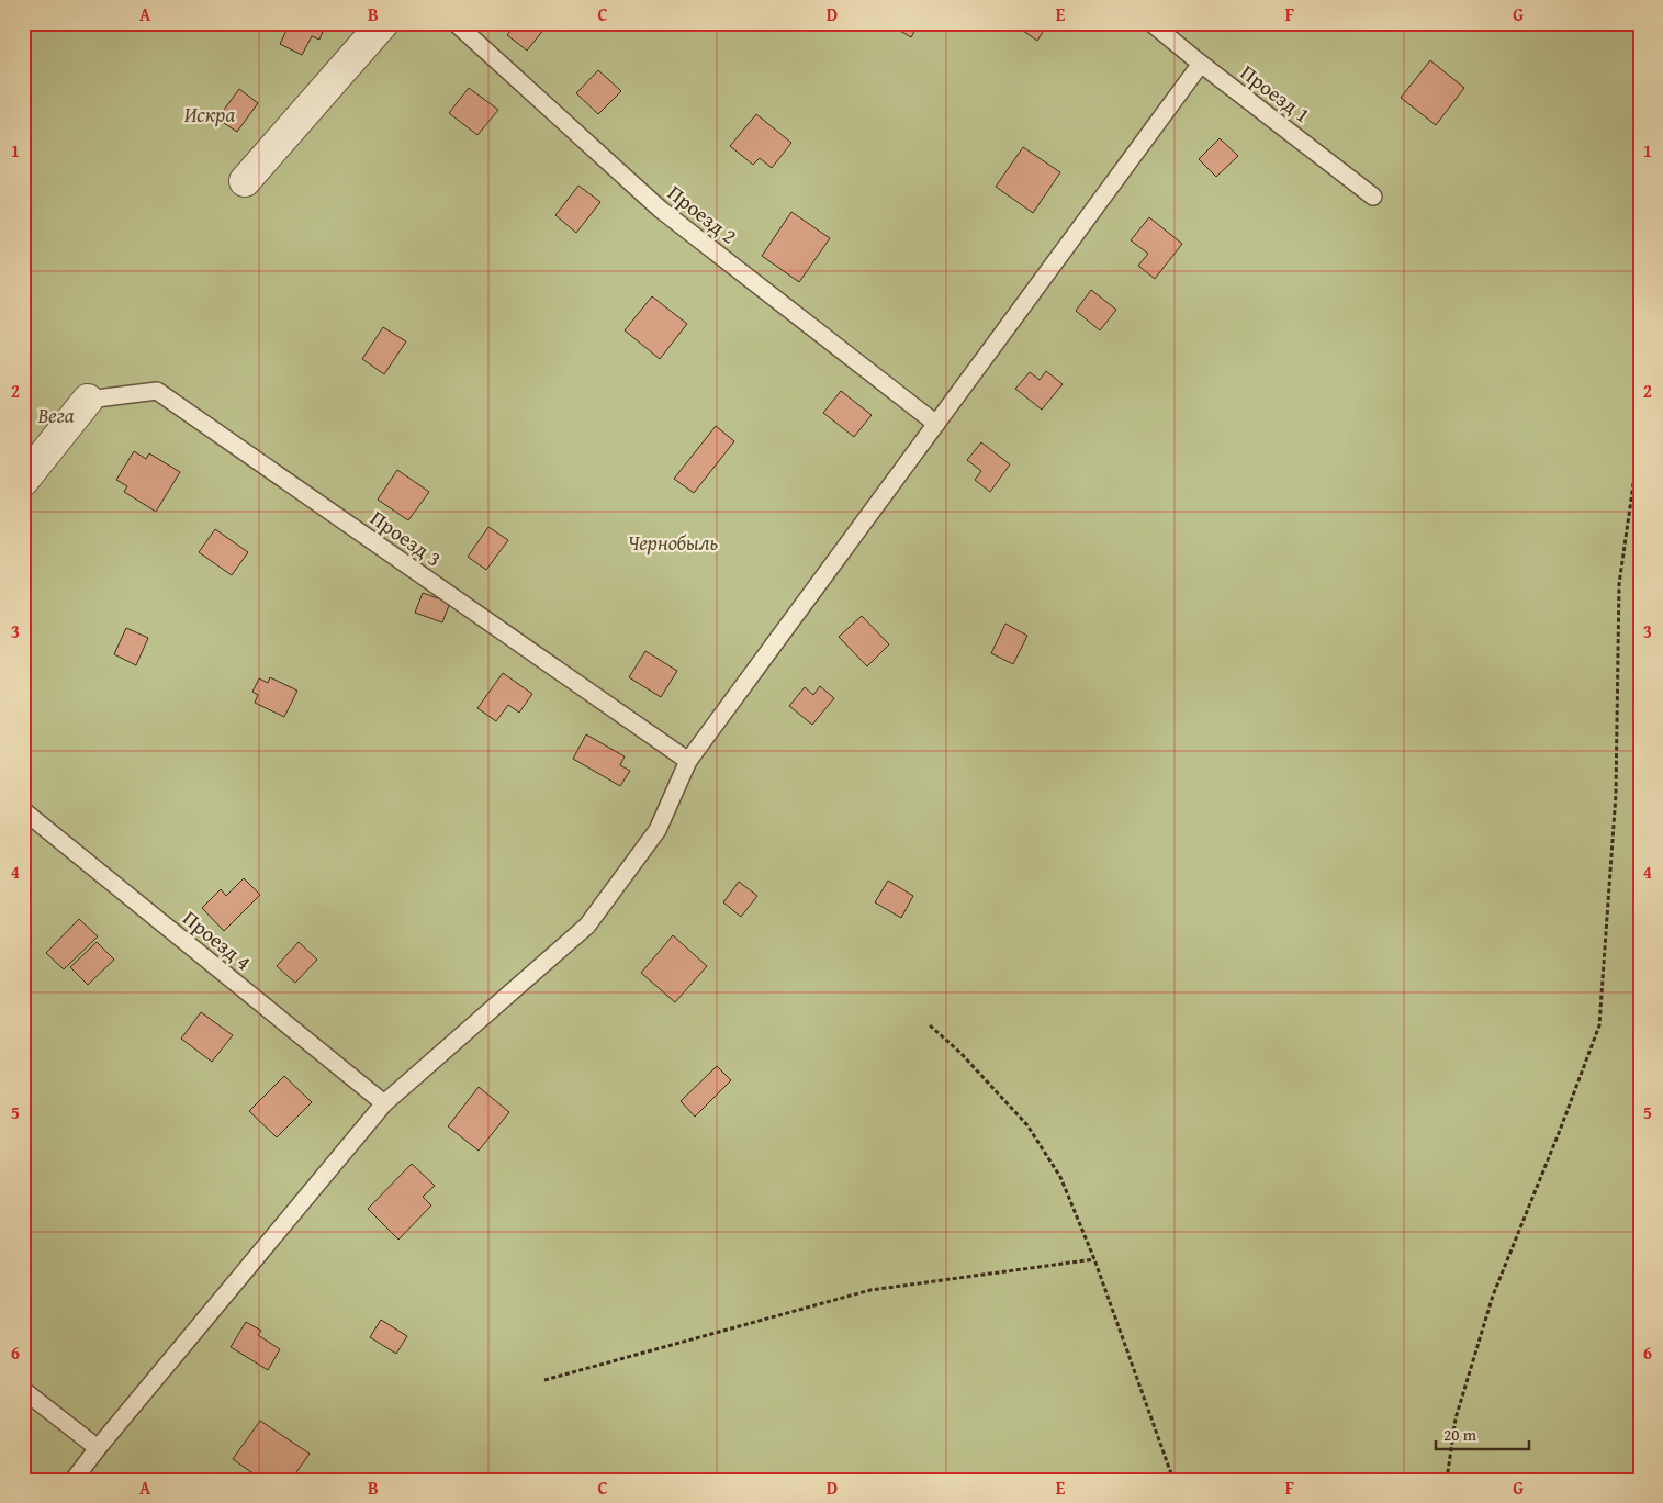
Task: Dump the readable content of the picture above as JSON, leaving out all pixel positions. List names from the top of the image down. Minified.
{"streets":{"lane":["Проезд 1","Проезд 2","Проезд 3","Проезд 4"]},"parks":["Искра","Вега","Чернобыль"],"scale_bar":"20 m","grid":{"columns":["A","B","C","D","E","F","G"],"rows":["1","2","3","4","5","6"]}}
